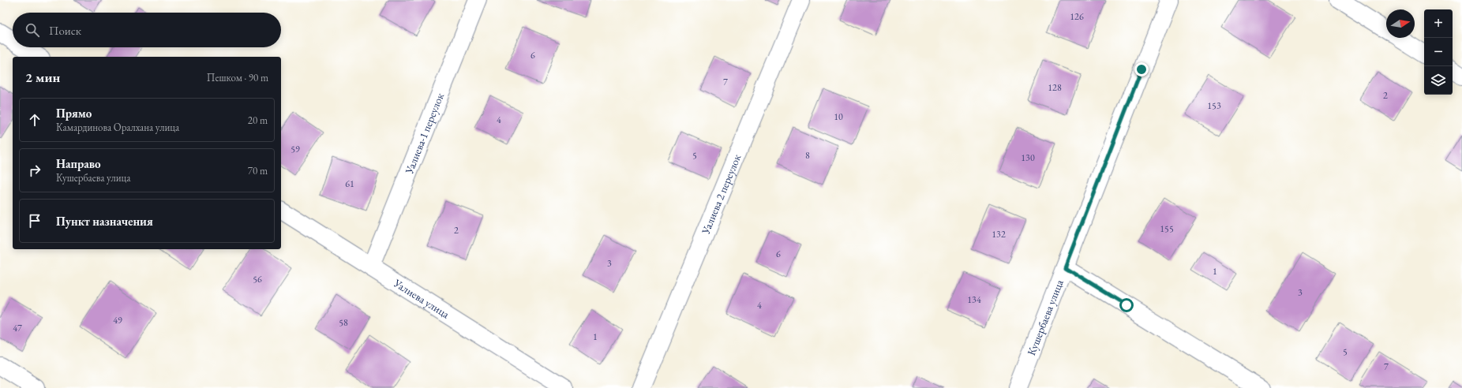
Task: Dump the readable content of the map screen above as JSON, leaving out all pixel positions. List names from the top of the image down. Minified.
{"streets":{"street":["Уалиева-1 переулок","Уалиева 2 переулок","Уалиева улица","Кушербаева улица"]},"crossings":[["Уалиева-1 переулок","Уалиева улица"]],"house_numbers":["126","6","7","128","2","153","10","4","59","5","8","130","61","155","2","132","6","3","1","56","3","134","4","49","58","47","1","5","7"],"north":"right","page":{"map_buttons":["+","−"],"search":"Поиск","heading":["2 мин","Пешком · 90 m"],"list":[["Прямо","Камардинова Оралхана улица","20 m"],["Направо","Кушербаева улица","70 m"],"Пункт назначения"]}}
